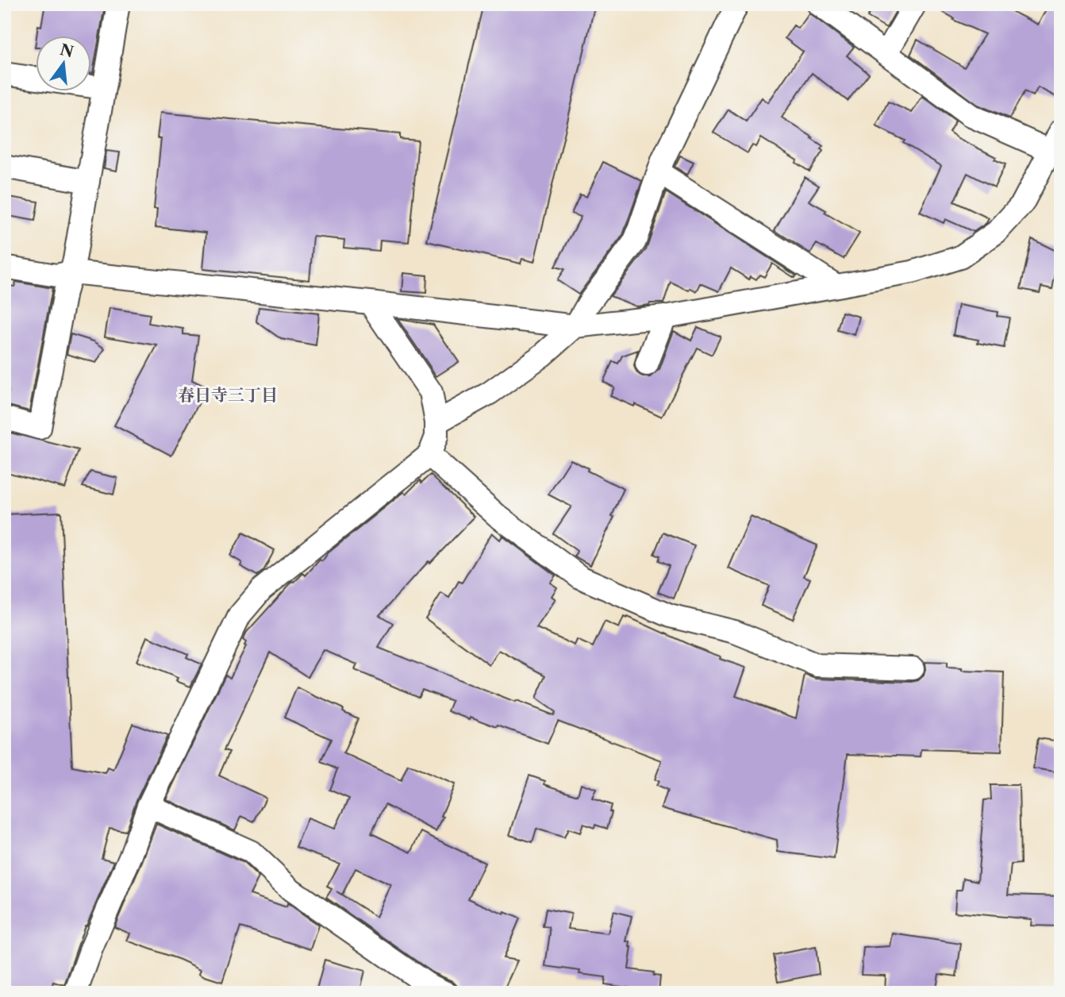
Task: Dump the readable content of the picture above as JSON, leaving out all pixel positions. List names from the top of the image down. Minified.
{"districts":["春日寺三丁目"],"north":"top"}
